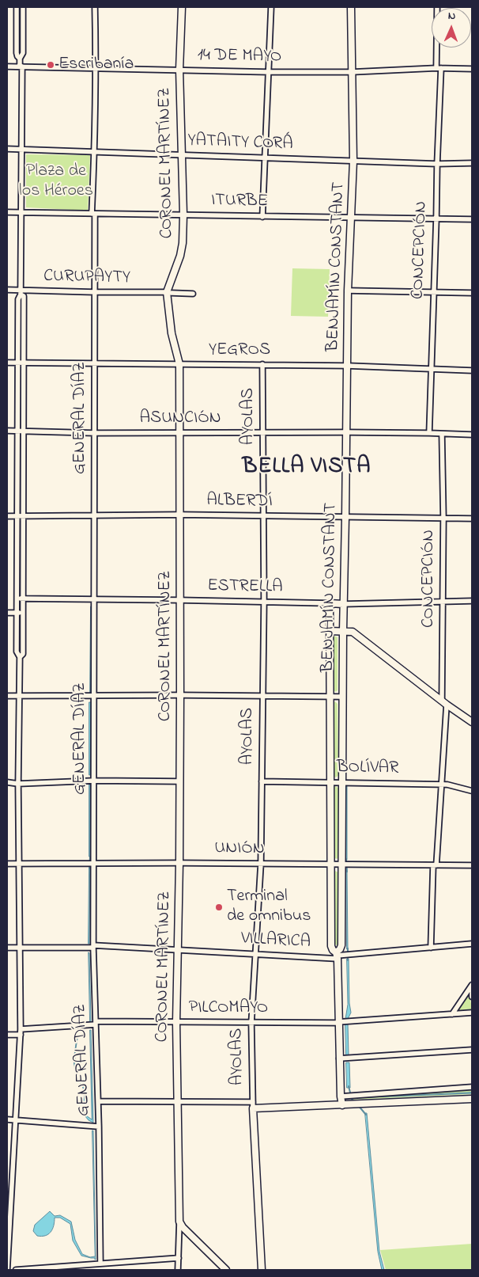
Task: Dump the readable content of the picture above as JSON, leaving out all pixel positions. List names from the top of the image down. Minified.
{"streets":{"street":["14 DE MAYO","YATAITY CORÁ","CORONEL MARTÍNEZ","ITURBE","CONCEPCIÓN","BENJAMÍN CONSTANT","CURUPAYTY","YEGROS","AYOLAS","GENERAL DÍAZ","ASUNCIÓN","ALBERDÍ","ESTRELLA","BOLÍVAR","UNIÓN","VILLARICA","PILCOMAYO"]},"crossings":[["14 DE MAYO","CORONEL MARTÍNEZ"],["14 DE MAYO","CONCEPCIÓN"],["14 DE MAYO","BENJAMÍN CONSTANT"],["14 DE MAYO","GENERAL DÍAZ"],["YATAITY CORÁ","CORONEL MARTÍNEZ"],["YATAITY CORÁ","CONCEPCIÓN"],["YATAITY CORÁ","BENJAMÍN CONSTANT"],["YATAITY CORÁ","GENERAL DÍAZ"],["CORONEL MARTÍNEZ","ITURBE"],["CORONEL MARTÍNEZ","CURUPAYTY"],["CORONEL MARTÍNEZ","YEGROS"],["CORONEL MARTÍNEZ","ASUNCIÓN"],["CORONEL MARTÍNEZ","ALBERDÍ"],["CORONEL MARTÍNEZ","ESTRELLA"],["CORONEL MARTÍNEZ","UNIÓN"],["CORONEL MARTÍNEZ","VILLARICA"],["CORONEL MARTÍNEZ","PILCOMAYO"],["ITURBE","CONCEPCIÓN"],["ITURBE","BENJAMÍN CONSTANT"],["ITURBE","GENERAL DÍAZ"],["CONCEPCIÓN","YEGROS"],["CONCEPCIÓN","ASUNCIÓN"],["CONCEPCIÓN","ALBERDÍ"],["CONCEPCIÓN","ESTRELLA"],["CONCEPCIÓN","BOLÍVAR"],["CONCEPCIÓN","UNIÓN"],["CONCEPCIÓN","VILLARICA"],["BENJAMÍN CONSTANT","YEGROS"],["BENJAMÍN CONSTANT","ASUNCIÓN"],["BENJAMÍN CONSTANT","ALBERDÍ"],["BENJAMÍN CONSTANT","ESTRELLA"],["BENJAMÍN CONSTANT","BOLÍVAR"],["BENJAMÍN CONSTANT","UNIÓN"],["BENJAMÍN CONSTANT","VILLARICA"],["BENJAMÍN CONSTANT","PILCOMAYO"],["CURUPAYTY","GENERAL DÍAZ"],["YEGROS","AYOLAS"],["YEGROS","GENERAL DÍAZ"],["AYOLAS","ASUNCIÓN"],["AYOLAS","ALBERDÍ"],["AYOLAS","ESTRELLA"],["AYOLAS","BOLÍVAR"],["AYOLAS","UNIÓN"],["AYOLAS","VILLARICA"],["AYOLAS","PILCOMAYO"],["GENERAL DÍAZ","ASUNCIÓN"],["GENERAL DÍAZ","ALBERDÍ"],["GENERAL DÍAZ","ESTRELLA"],["GENERAL DÍAZ","UNIÓN"],["GENERAL DÍAZ","VILLARICA"],["GENERAL DÍAZ","PILCOMAYO"]],"districts":["BELLA VISTA"],"parks":["Plaza de los Héroes"],"places":["Escribanía","Terminal de omnibus"],"north":"top"}
